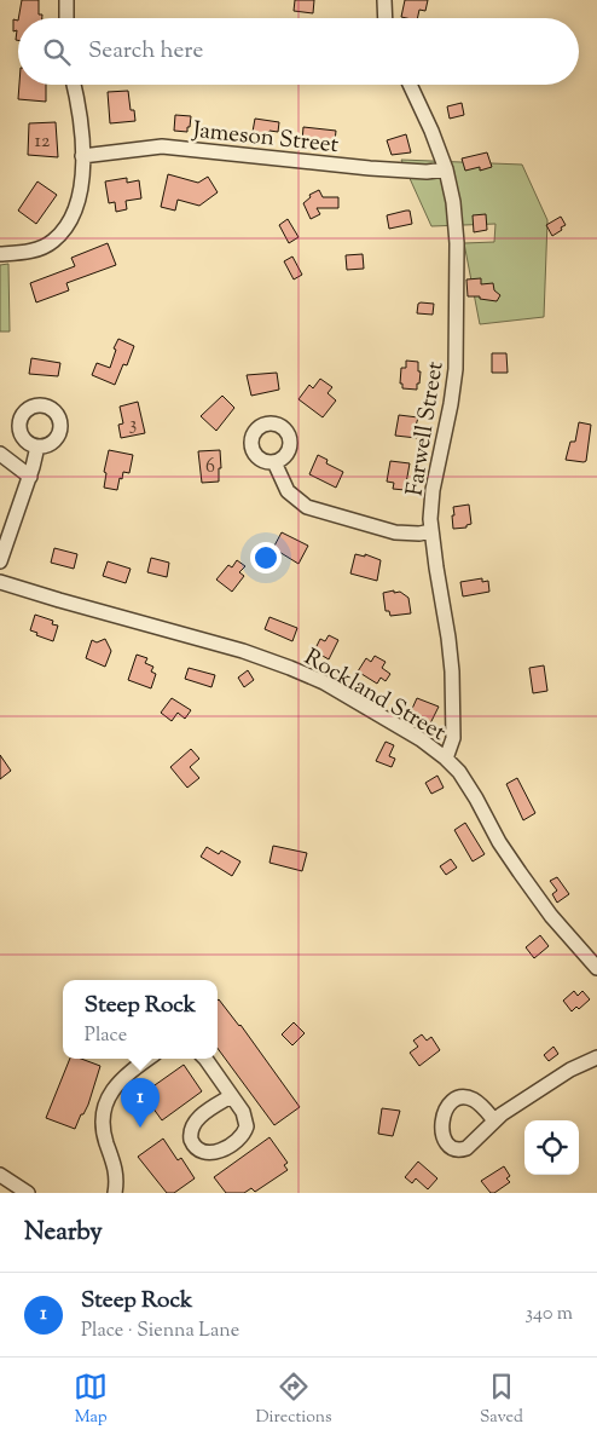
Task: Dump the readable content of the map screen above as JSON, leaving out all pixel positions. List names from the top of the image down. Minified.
{"streets":{"street":["Jameson Street","Farwell Street","Rockland Street"]},"crossings":[["Jameson Street","Farwell Street"],["Farwell Street","Rockland Street"]],"house_numbers":["12","3","6"],"page":{"search":"Search here","popup":["Steep Rock","Place"],"pins":"1","heading":"Nearby","list":[{"mark":"1","name":"Steep Rock","note":"Place · Sienna Lane","value":"340 m"}],"nav":["Map","Directions","Saved"]}}
